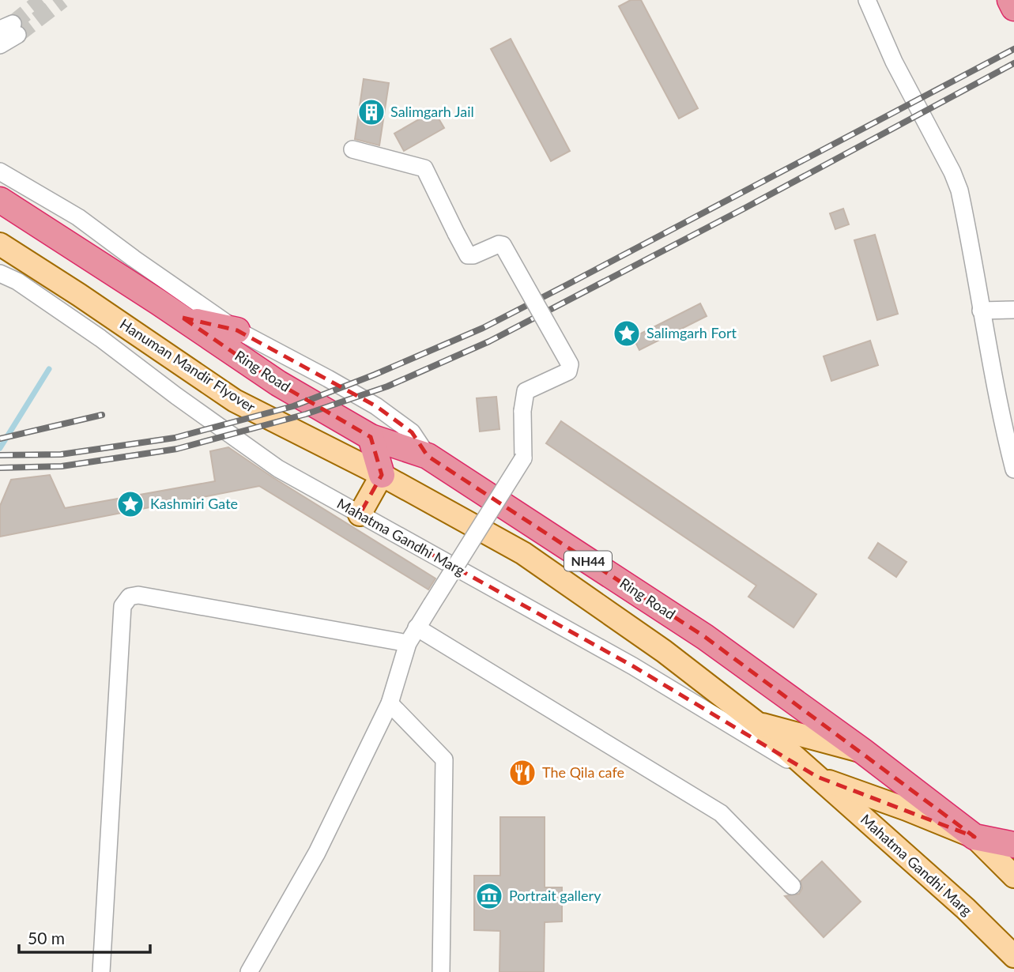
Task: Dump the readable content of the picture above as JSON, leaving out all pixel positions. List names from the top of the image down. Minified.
{"streets":{"highway":["Ring Road","NH44"],"main road":["Hanuman Mandir Flyover","Mahatma Gandhi Marg"]},"crossings":[["Hanuman Mandir Flyover","Mahatma Gandhi Marg"]],"places":{"building":["Salimgarh Jail"],"place":["Salimgarh Fort","Kashmiri Gate"],"restaurant":["The Qila cafe"],"museum":["Portrait gallery"]},"scale_bar":"50 m"}
